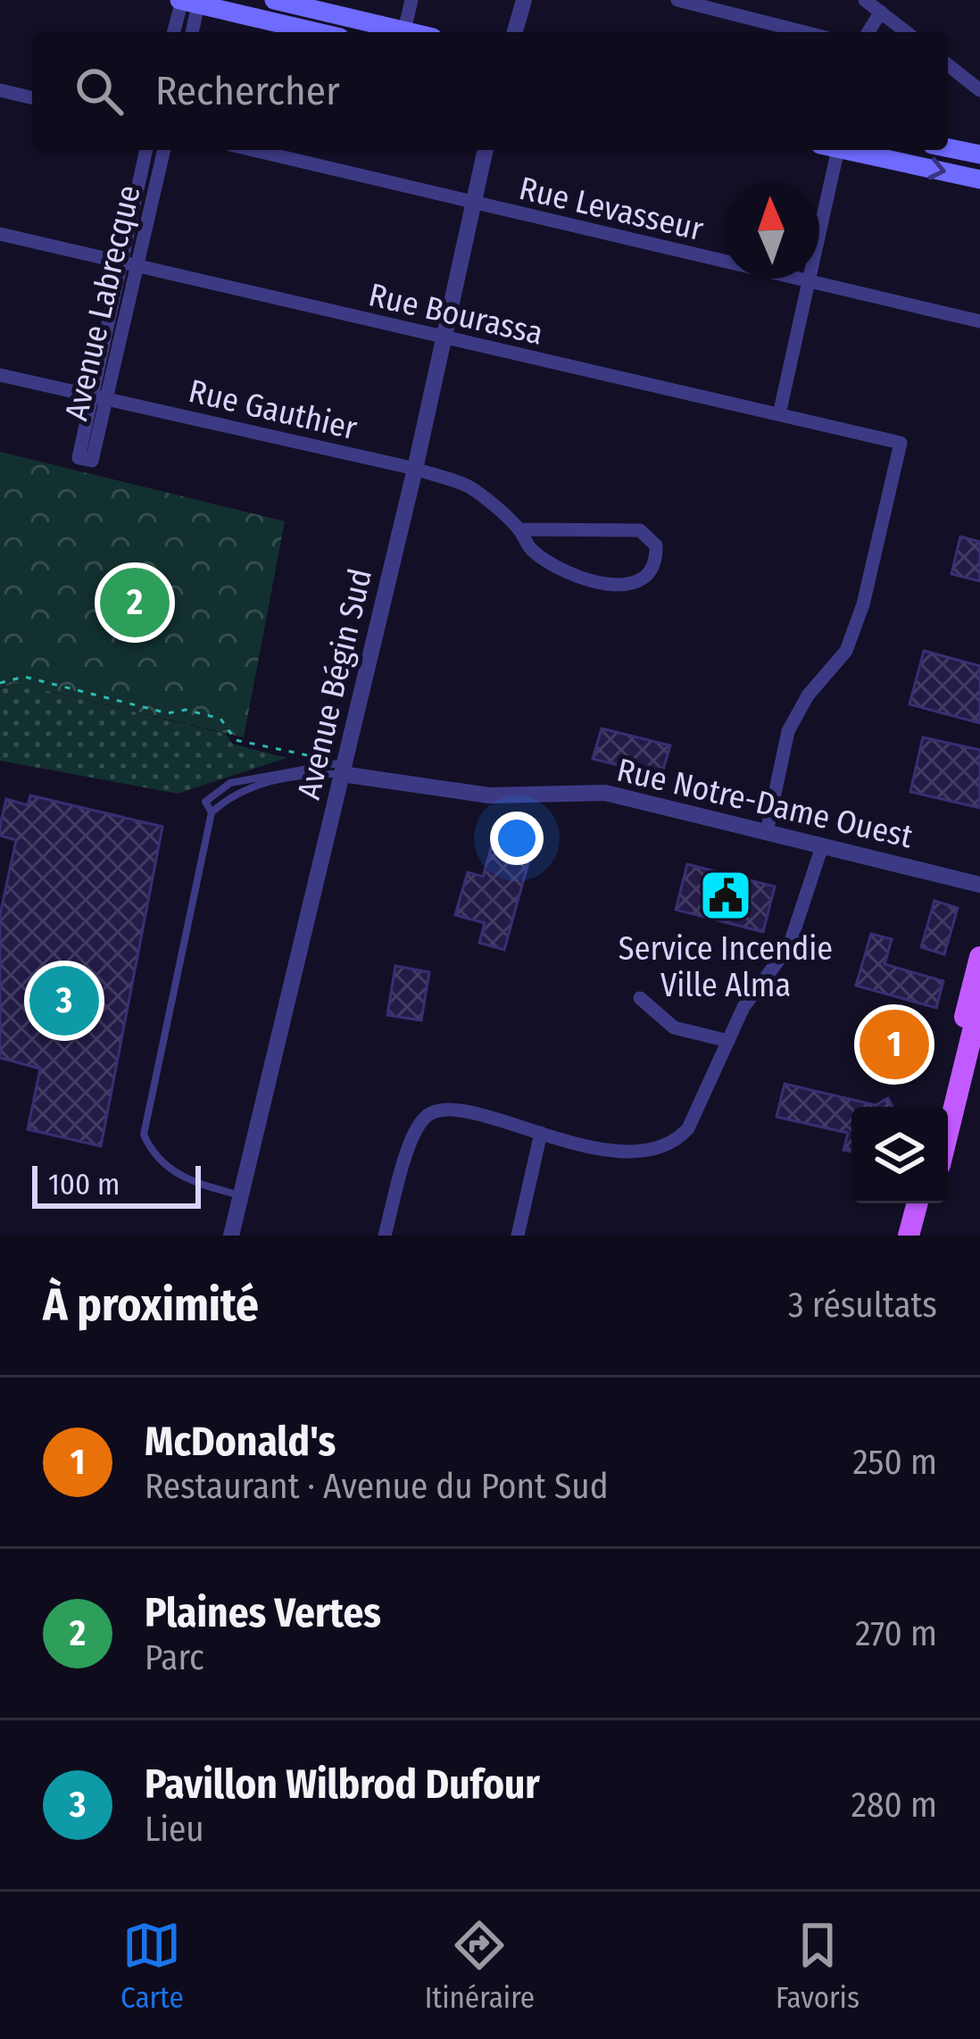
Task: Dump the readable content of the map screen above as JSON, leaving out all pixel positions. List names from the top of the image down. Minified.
{"streets":{"street":["Rue Levasseur","Avenue Labrecque","Rue Bourassa","Rue Gauthier","Avenue Bégin Sud","Rue Notre-Dame Ouest"]},"crossings":[["Rue Levasseur","Avenue Bégin Sud"],["Avenue Labrecque","Rue Bourassa"],["Avenue Labrecque","Rue Gauthier"],["Rue Bourassa","Avenue Bégin Sud"],["Rue Bourassa","Rue Notre-Dame Ouest"],["Rue Gauthier","Avenue Bégin Sud"],["Avenue Bégin Sud","Rue Notre-Dame Ouest"]],"places":{"public building":["Service Incendie Ville Alma"]},"scale_bar":"100 m","north":"top","page":{"search":"Rechercher","pins":["2","3","1"],"scale":"100 m","heading":["À proximité","3 résultats"],"list":[{"mark":"1","name":"McDonald's","note":"Restaurant · Avenue du Pont Sud","value":"250 m"},{"mark":"2","name":"Plaines Vertes","note":"Parc","value":"270 m"},{"mark":"3","name":"Pavillon Wilbrod Dufour","note":"Lieu","value":"280 m"}],"nav":["Carte","Itinéraire","Favoris"]}}
